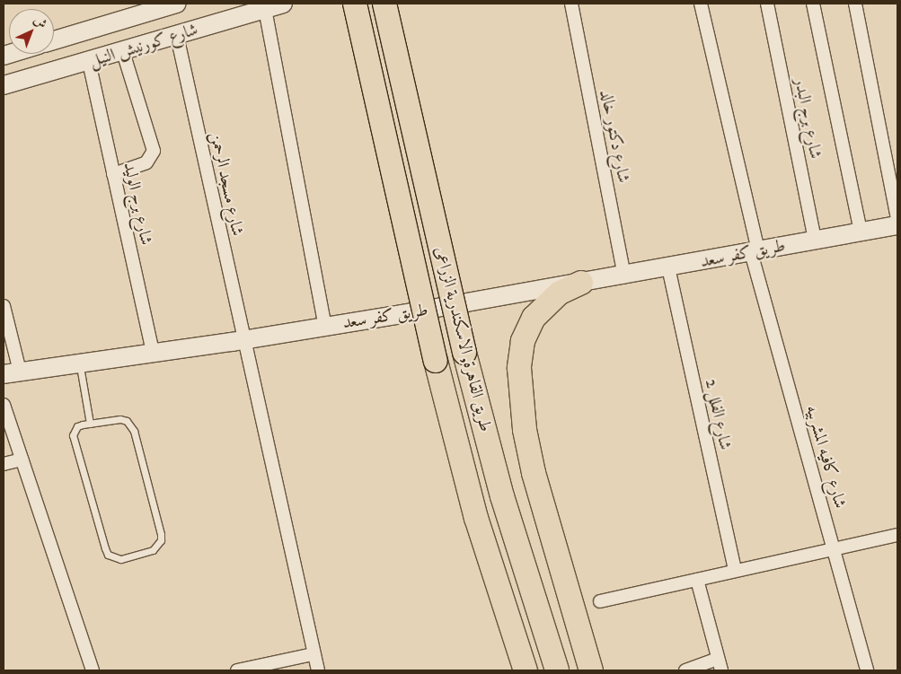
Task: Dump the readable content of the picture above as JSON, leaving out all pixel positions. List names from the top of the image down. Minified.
{"streets":{"highway":["طريق القاهرة, الاسكندرية الزراعى"],"street":["شارع كورنيش النيل","شارع برج البدر","شارع دكتور خالد","شارع مسجد الرحمن","شارع برج الوليد","طريق كفر سعد","شارع الفلل 2","شارع كافيه المشربيه"]},"crossings":[["شارع كورنيش النيل","شارع مسجد الرحمن"],["شارع كورنيش النيل","شارع برج الوليد"],["شارع برج البدر","طريق كفر سعد"],["شارع دكتور خالد","طريق كفر سعد"],["شارع مسجد الرحمن","طريق كفر سعد"],["شارع برج الوليد","طريق كفر سعد"],["طريق كفر سعد","شارع الفلل 2"],["طريق كفر سعد","شارع كافيه المشربيه"]],"north":"top right"}
